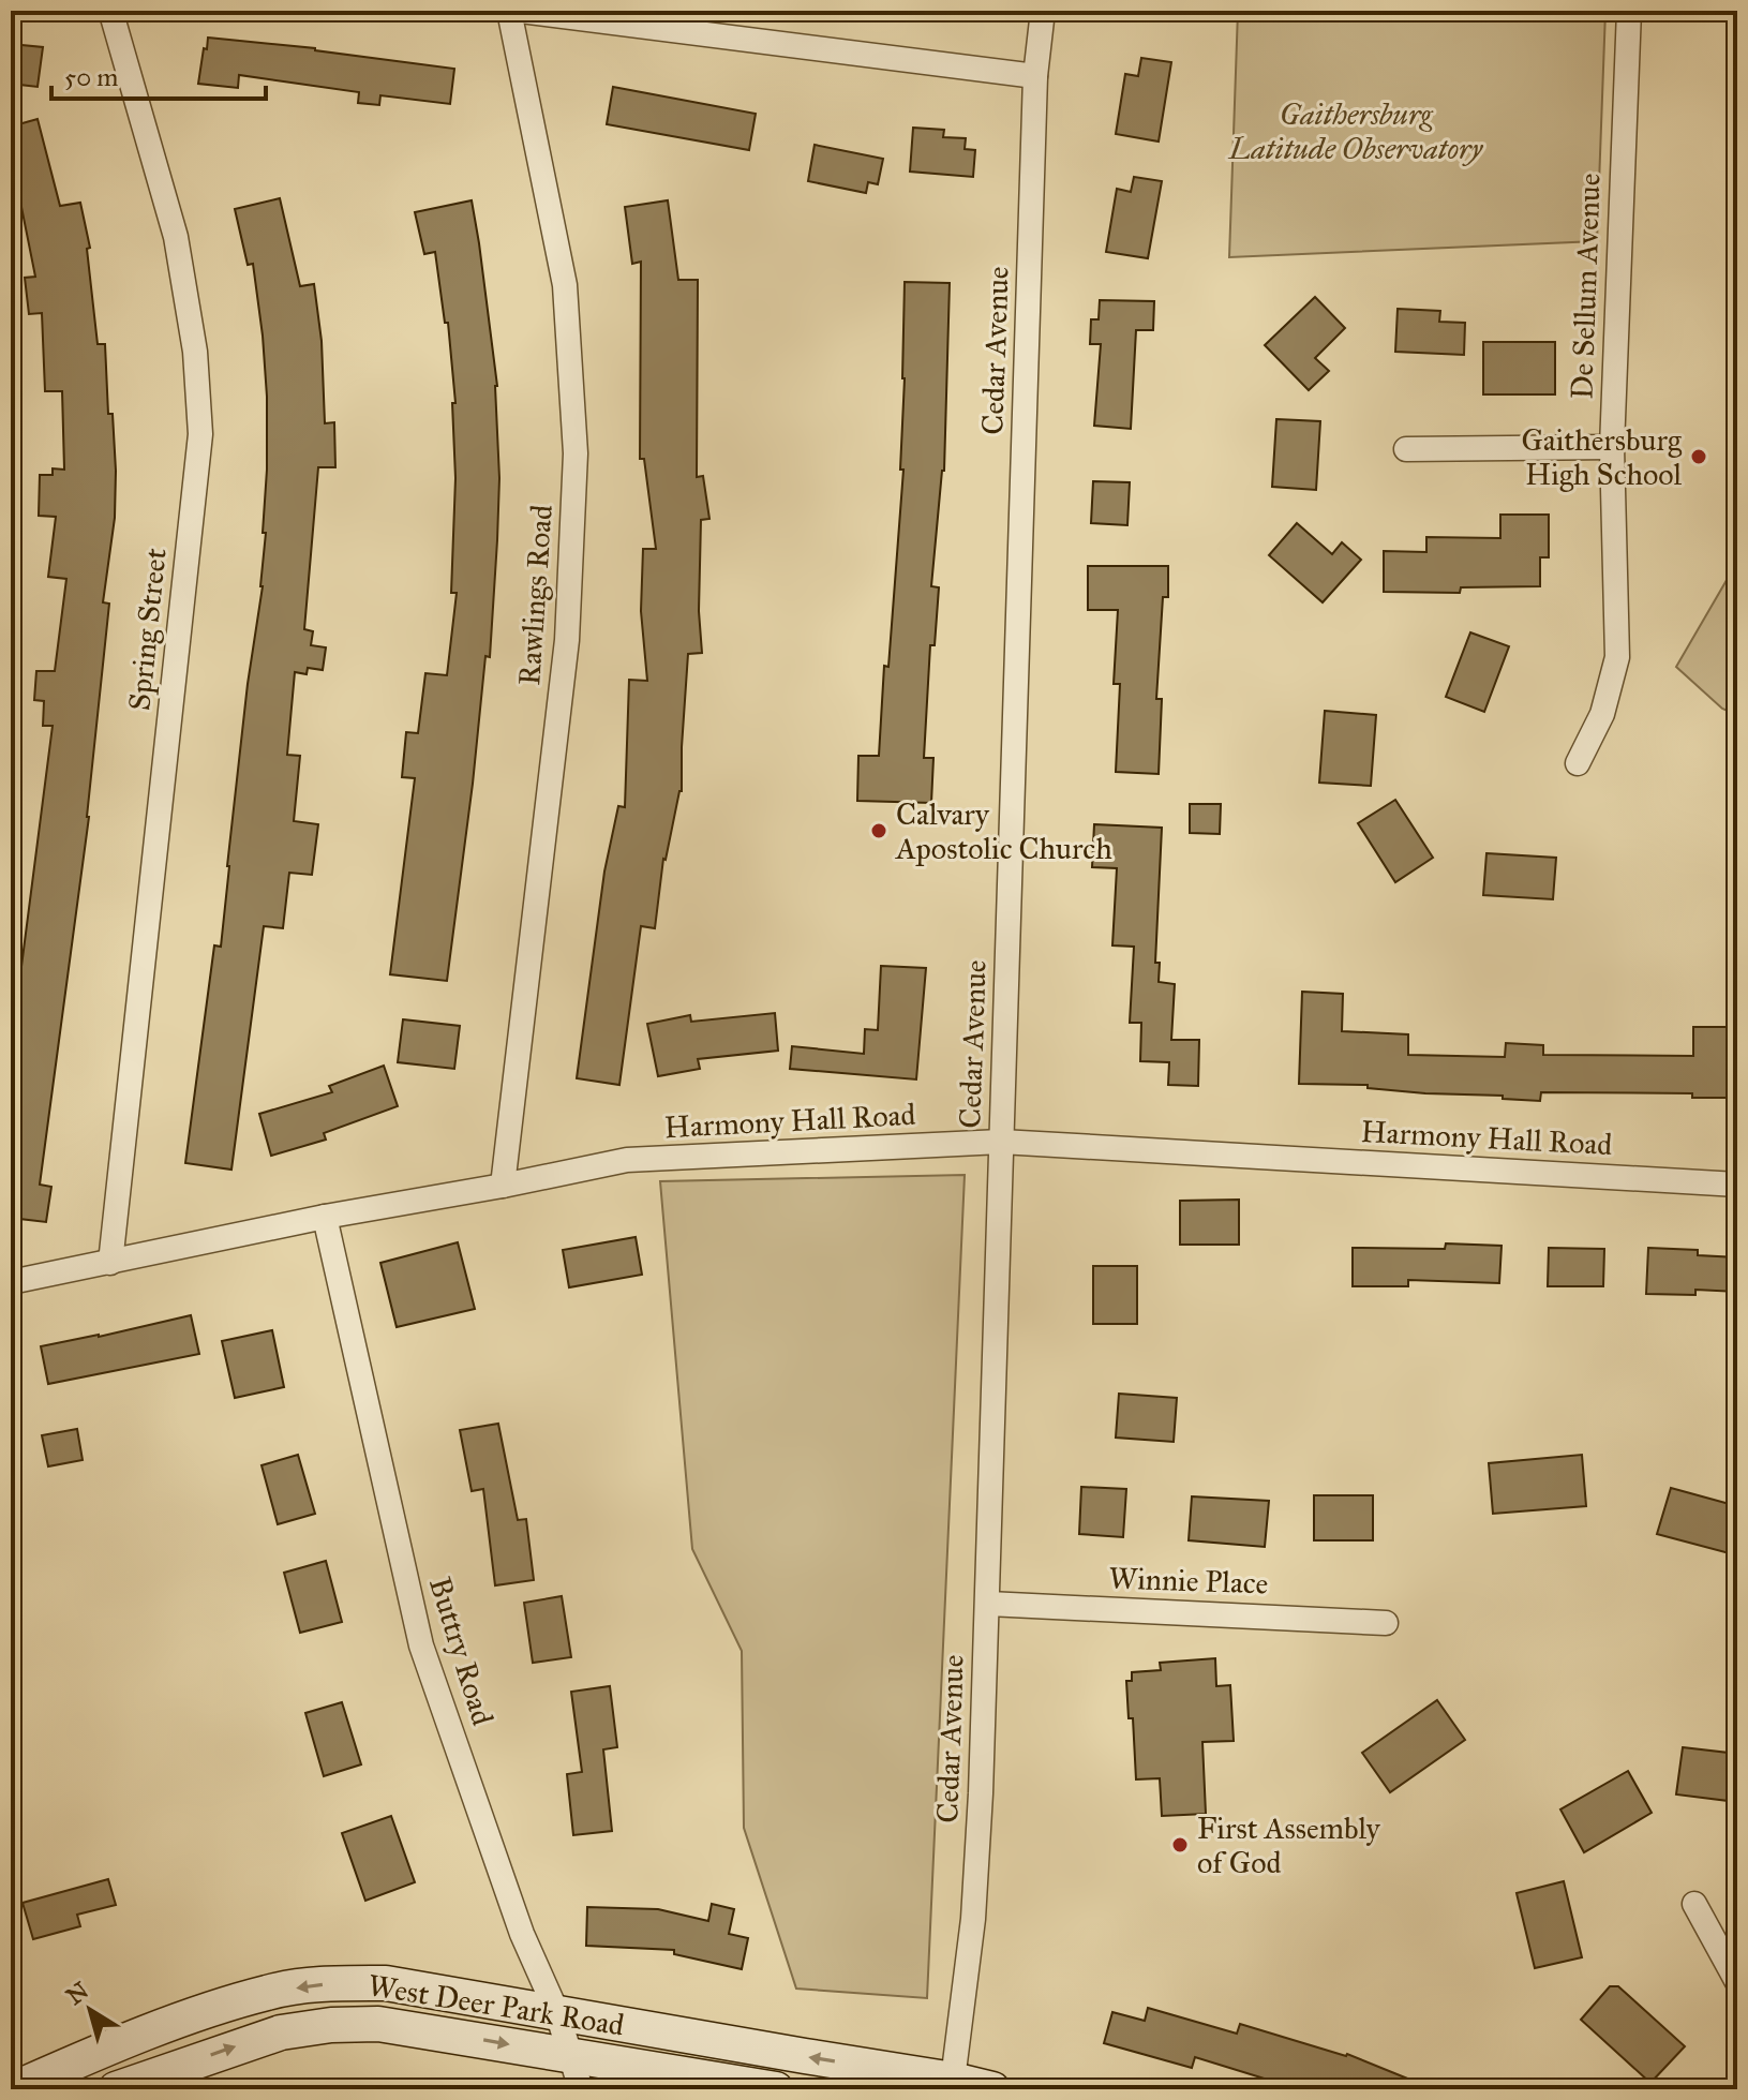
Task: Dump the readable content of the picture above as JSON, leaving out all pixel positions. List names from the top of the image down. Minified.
{"streets":{"street":["De Sellum Avenue","Cedar Avenue","Rawlings Road","Spring Street","Harmony Hall Road","Winnie Place","Buttry Road","West Deer Park Road"]},"crossings":[["Cedar Avenue","Harmony Hall Road"],["Cedar Avenue","Winnie Place"],["Cedar Avenue","West Deer Park Road"],["Rawlings Road","Harmony Hall Road"],["Spring Street","Harmony Hall Road"],["Harmony Hall Road","Buttry Road"],["Buttry Road","West Deer Park Road"]],"parks":["Gaithersburg Latitude Observatory"],"places":["Gaithersburg High School","Calvary Apostolic Church","First Assembly of God"],"scale_bar":"50 m","north":"top left"}
